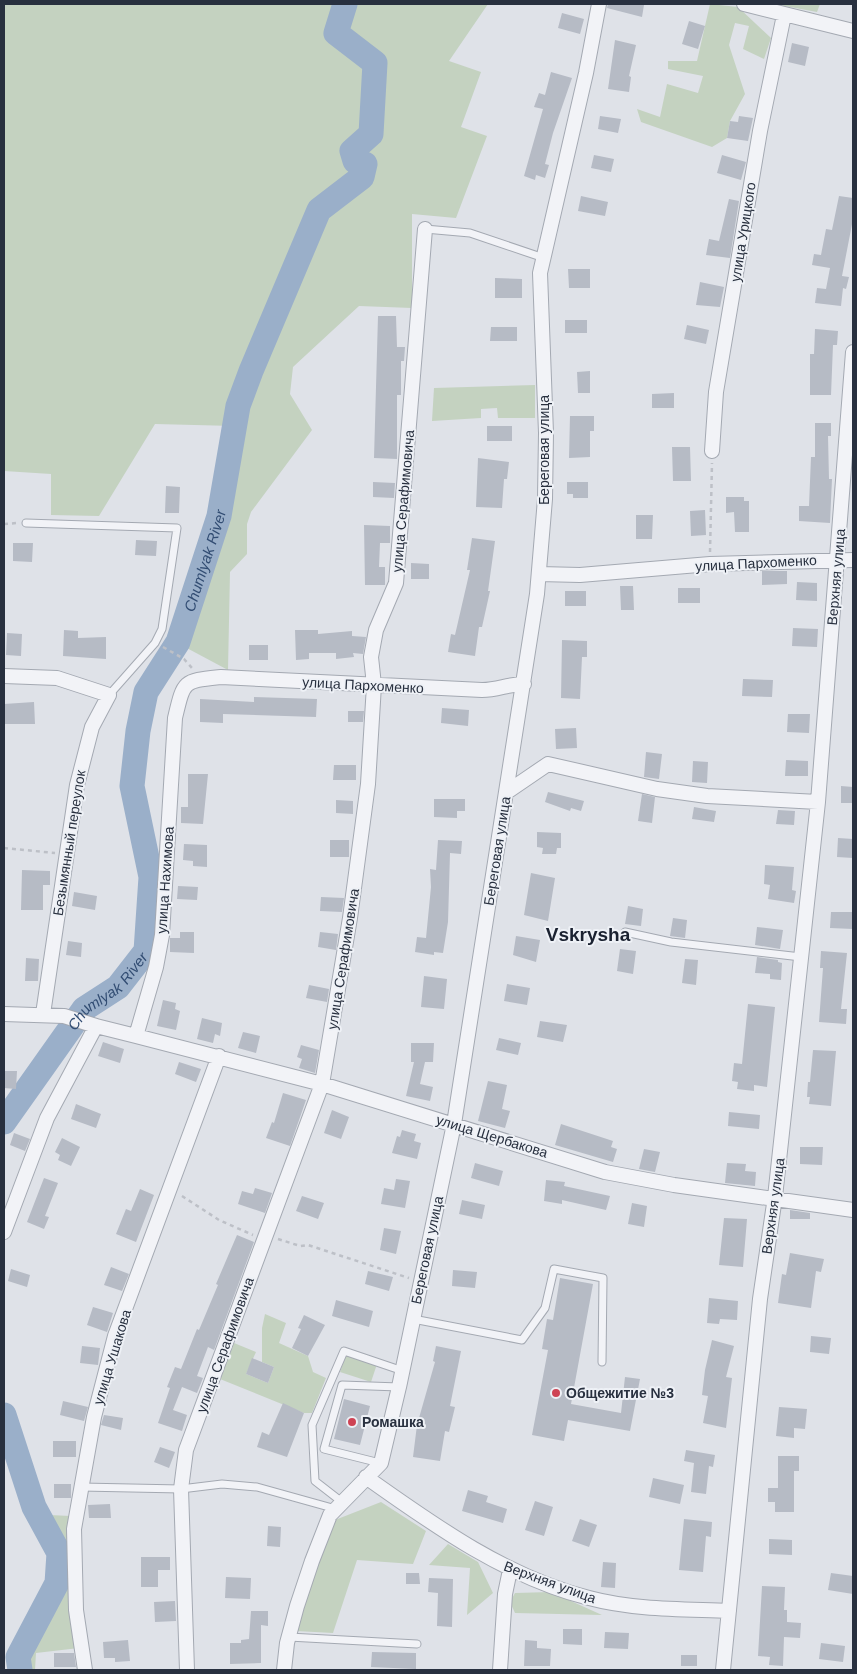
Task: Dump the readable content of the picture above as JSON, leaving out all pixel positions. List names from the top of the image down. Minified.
{"streets":{"street":["улица Урицкого","Береговая улица","улица Серафимовича","улица Пархоменко","Верхняя улица","Безымянный переулок","улица Нахимова","улица Щербакова","улица Ушакова"]},"crossings":[["Береговая улица","улица Пархоменко"],["Береговая улица","улица Щербакова"],["улица Серафимовича","улица Пархоменко"],["улица Серафимовича","улица Щербакова"],["улица Пархоменко","Верхняя улица"],["улица Пархоменко","улица Нахимова"],["Верхняя улица","улица Щербакова"],["улица Нахимова","улица Щербакова"],["улица Щербакова","улица Ушакова"]],"districts":["Vskrysha"],"water":["Chumlyak River"],"places":["Общежитие №3","Ромашка"]}
